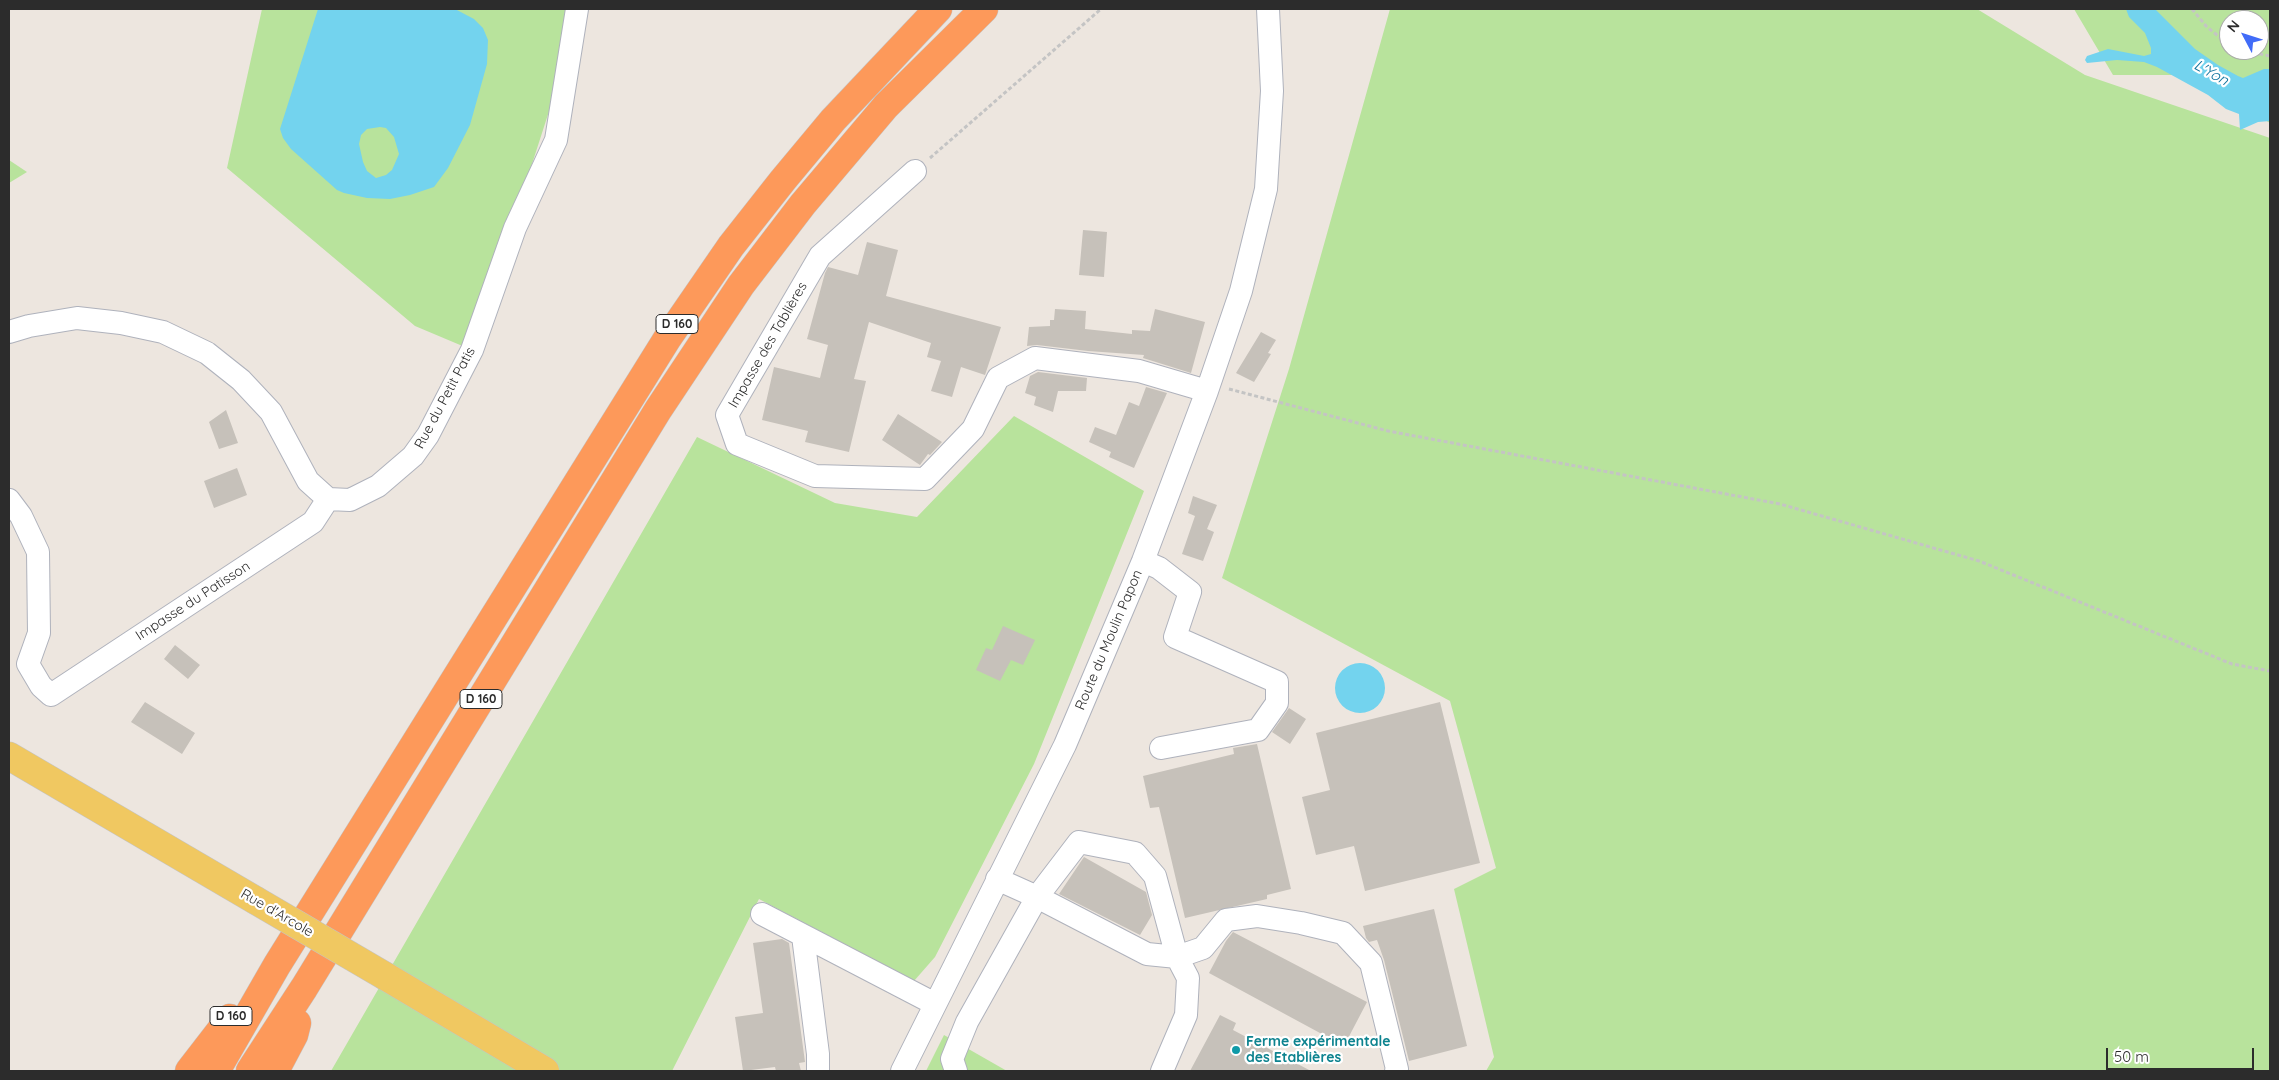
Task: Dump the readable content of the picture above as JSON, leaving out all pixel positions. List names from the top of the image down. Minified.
{"streets":{"highway":["D 160"],"main road":["Rue d'Arcole"],"street":["Impasse des Tablières","Rue du Petit Patis","Impasse du Patisson","Route du Moulin Papon"]},"crossings":[["Impasse des Tablières","Route du Moulin Papon"],["Rue du Petit Patis","Impasse du Patisson"]],"water":["L'Yon"],"places":["Ferme expérimentale des Etablières"],"scale_bar":"50 m","north":"top left"}
